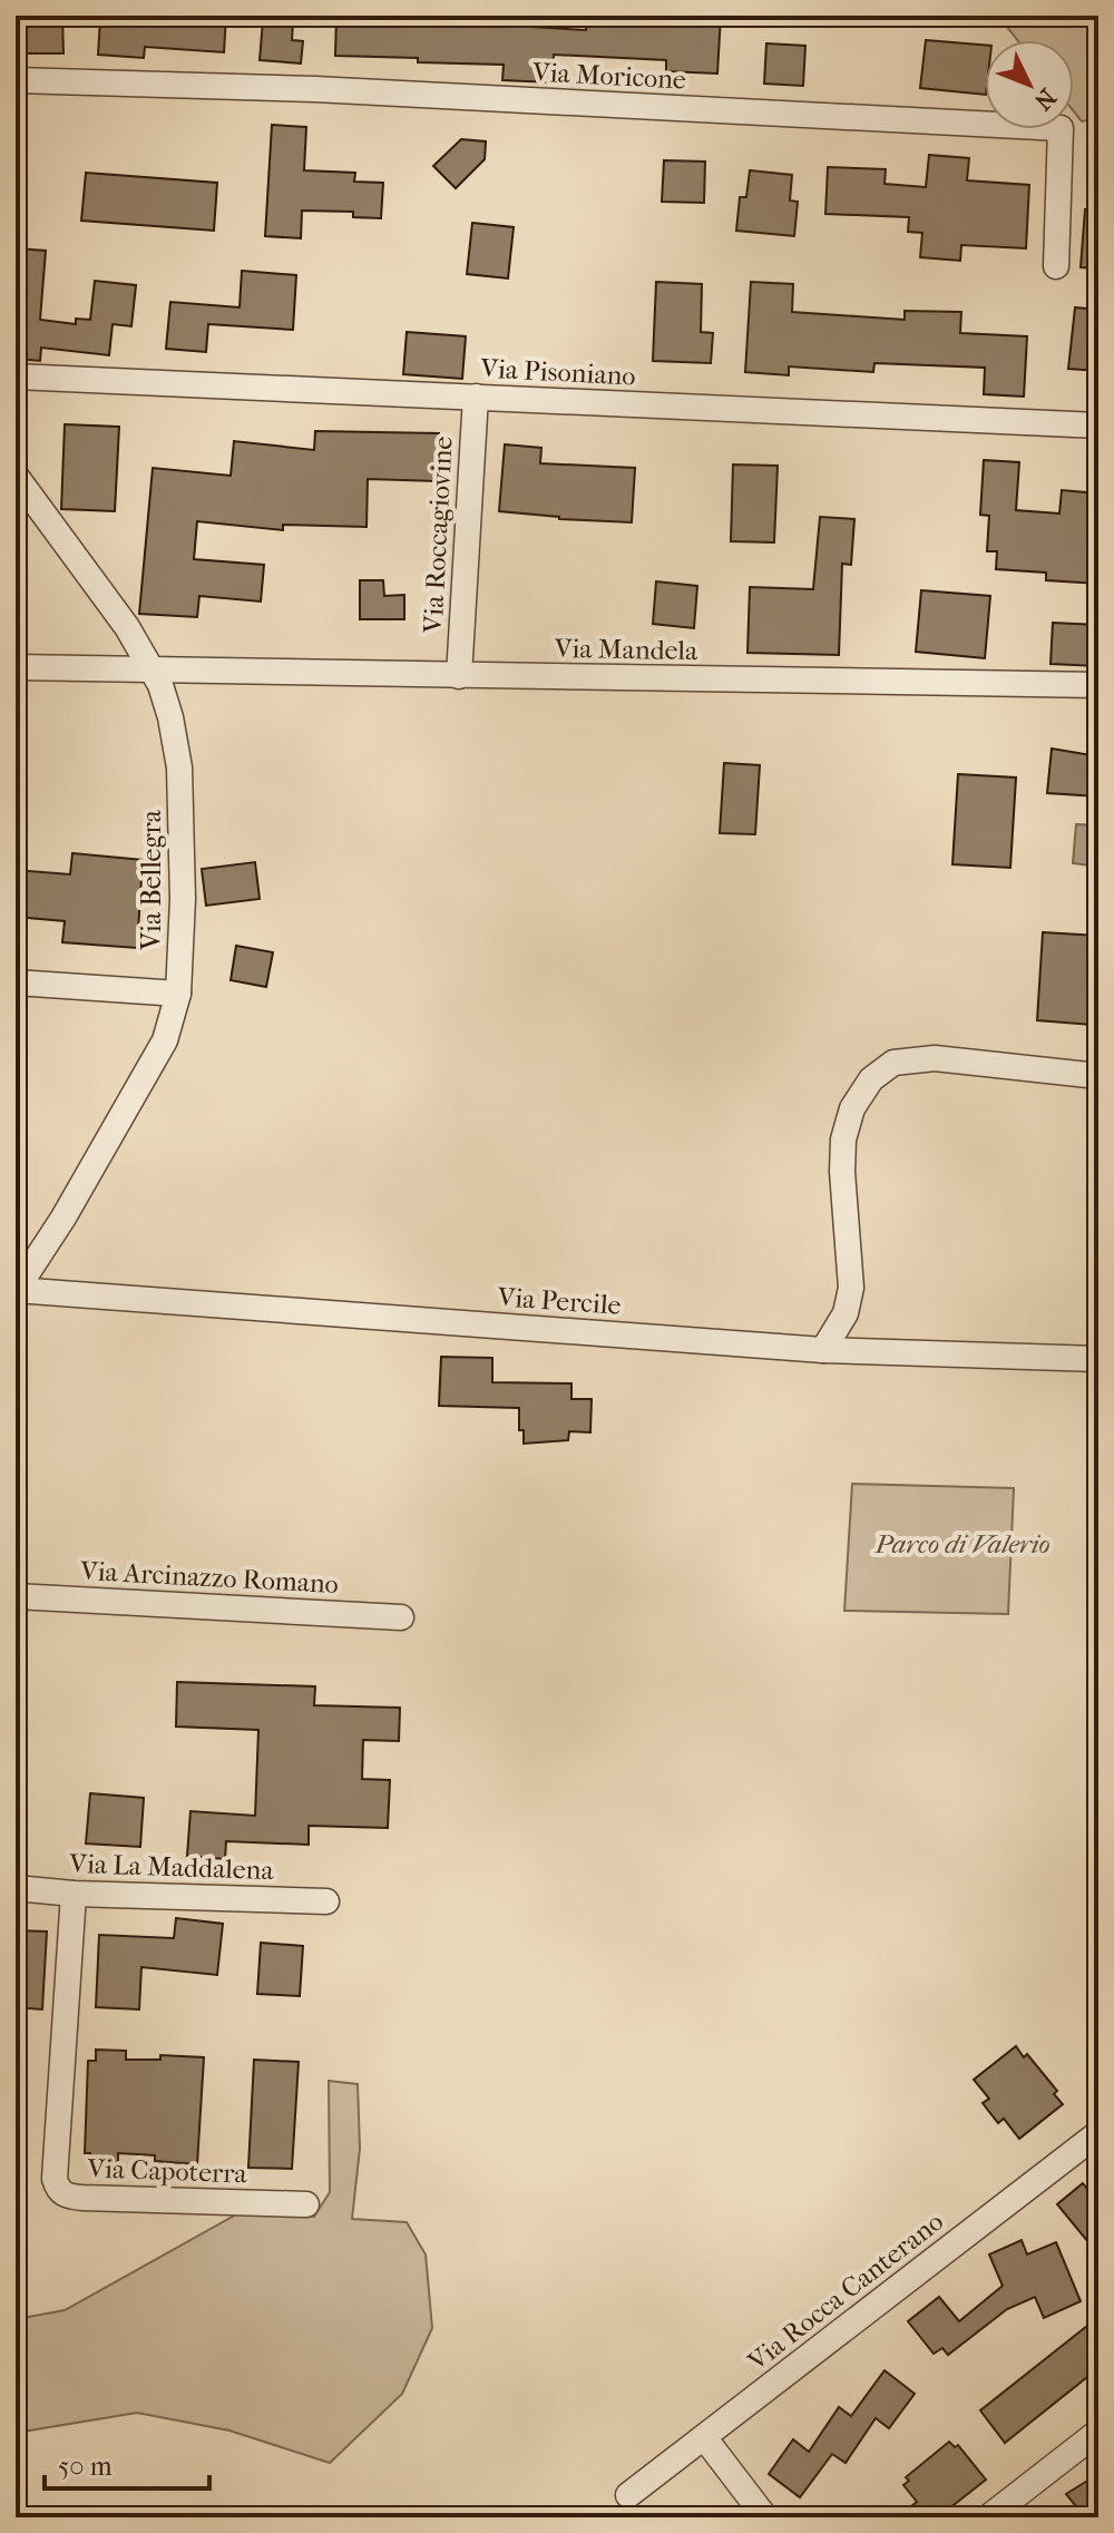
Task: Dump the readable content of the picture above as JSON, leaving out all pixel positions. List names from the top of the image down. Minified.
{"streets":{"street":["Via Moricone","Via Pisoniano","Via Roccagiovine","Via Mandela","Via Bellegra","Via Percile","Via Arcinazzo Romano","Via La Maddalena","Via Capoterra","Via Rocca Canterano"]},"crossings":[["Via Pisoniano","Via Roccagiovine"],["Via Roccagiovine","Via Mandela"],["Via Mandela","Via Bellegra"],["Via Bellegra","Via Percile"],["Via La Maddalena","Via Capoterra"]],"parks":["Parco di Valerio"],"scale_bar":"50 m","north":"bottom right"}
